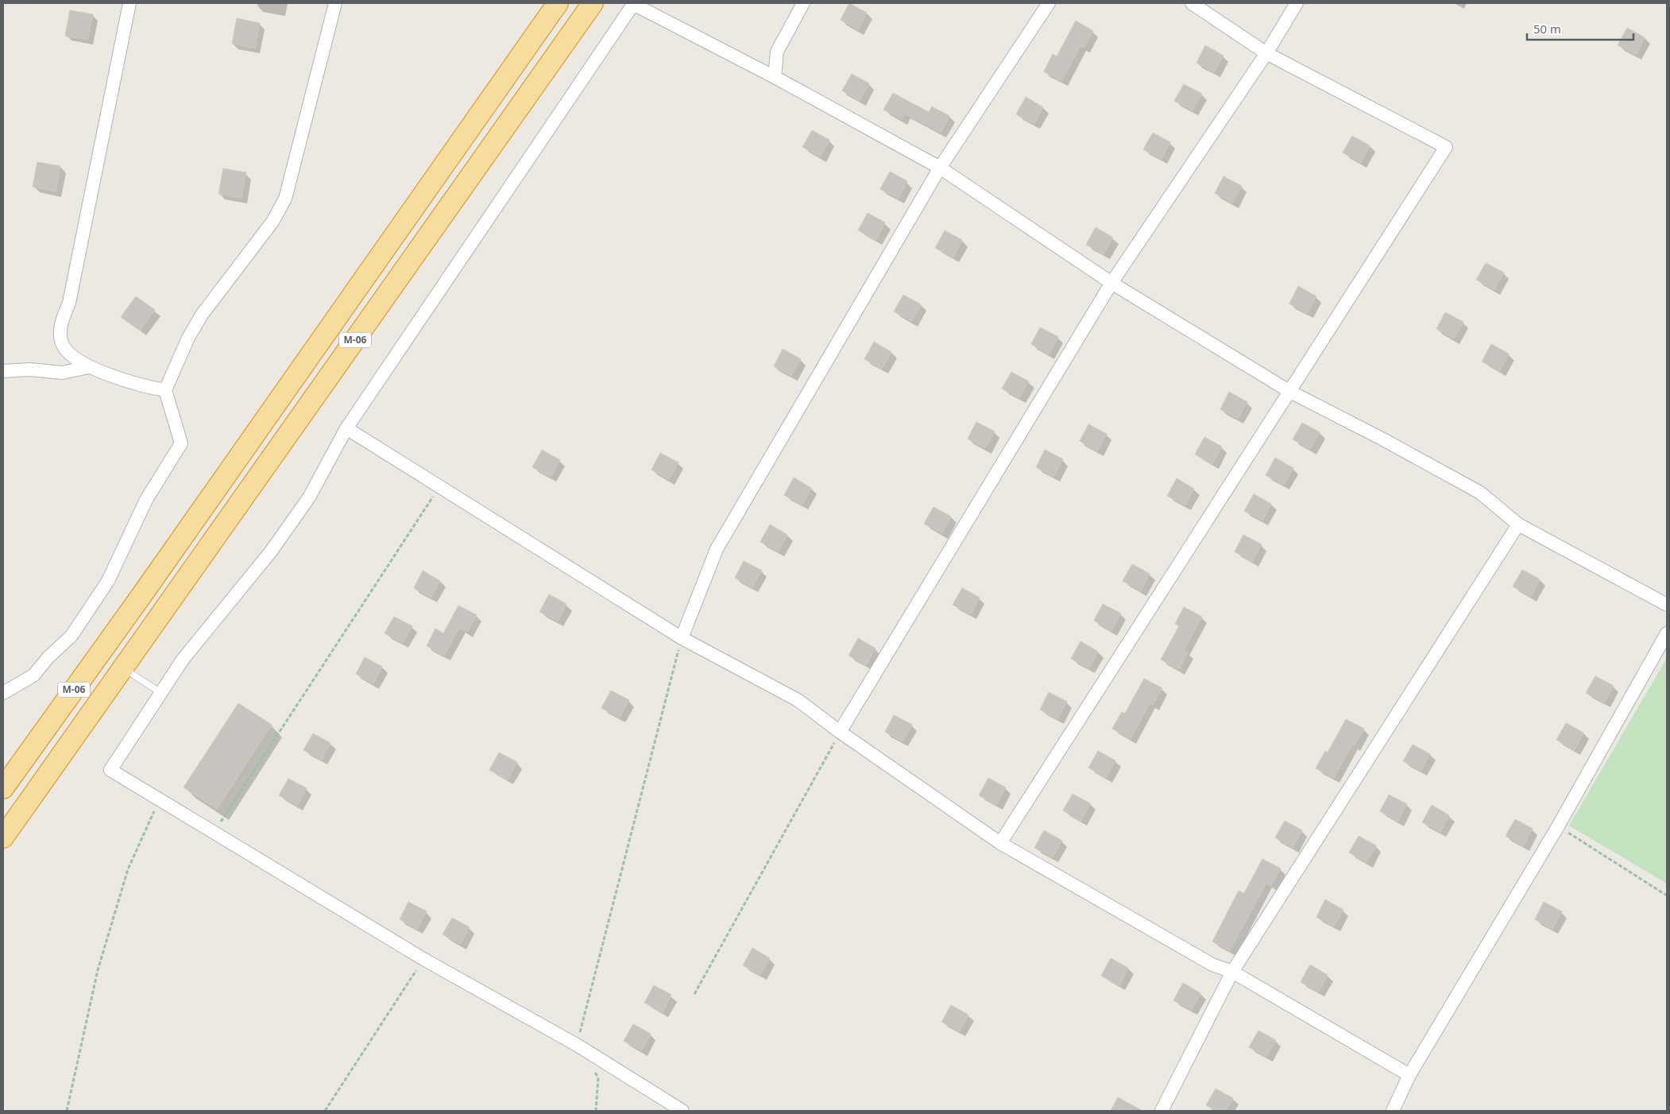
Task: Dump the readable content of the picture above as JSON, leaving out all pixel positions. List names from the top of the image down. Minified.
{"streets":{"highway":["М-06"]},"scale_bar":"50 m"}
